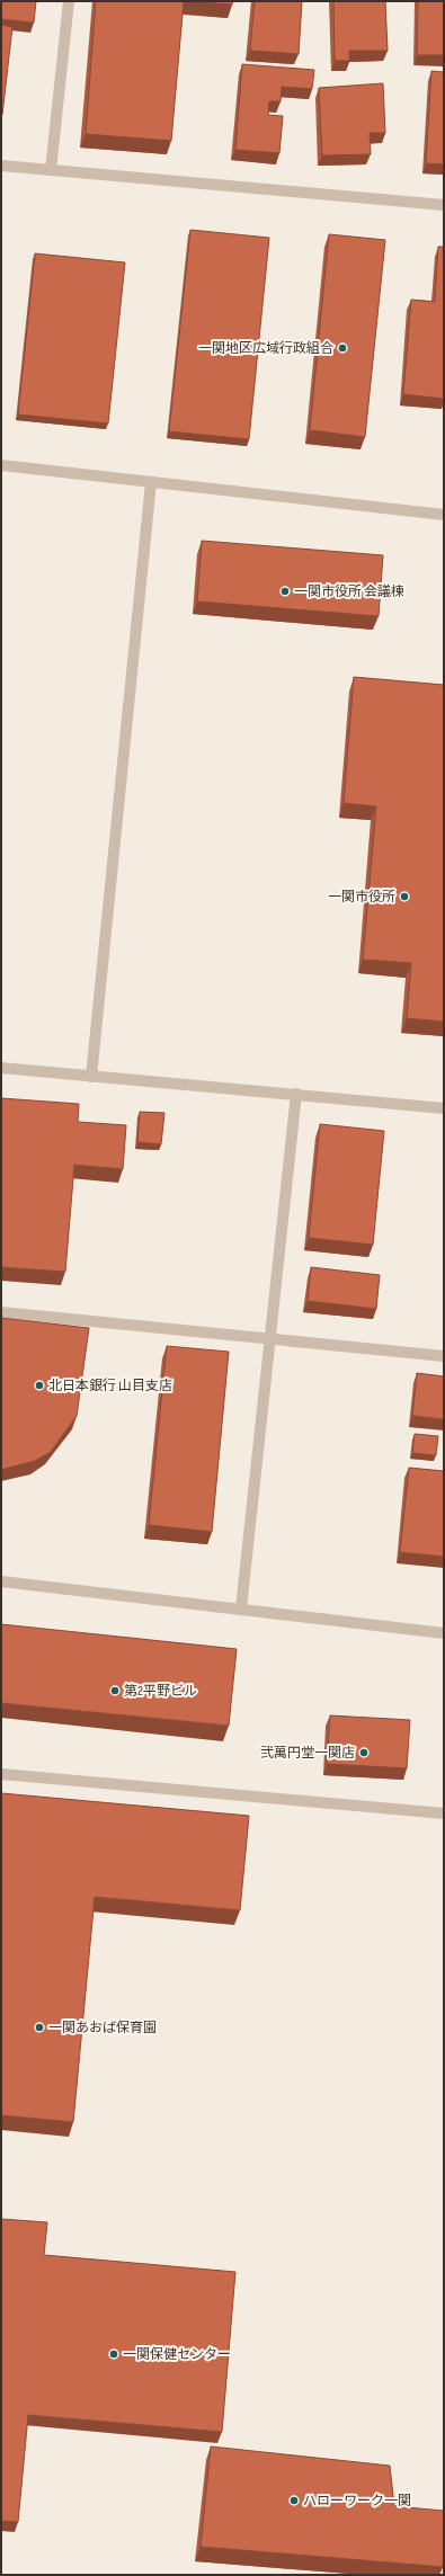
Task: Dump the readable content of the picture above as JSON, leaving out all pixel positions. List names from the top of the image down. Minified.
{"places":["一関地区広域行政組合","一関市役所 会議棟","一関市役所","北日本銀行 山目支店","第2平野ビル","弐萬円堂一関店","一関あおば保育園","一関保健センター","ハローワーク一関"]}
